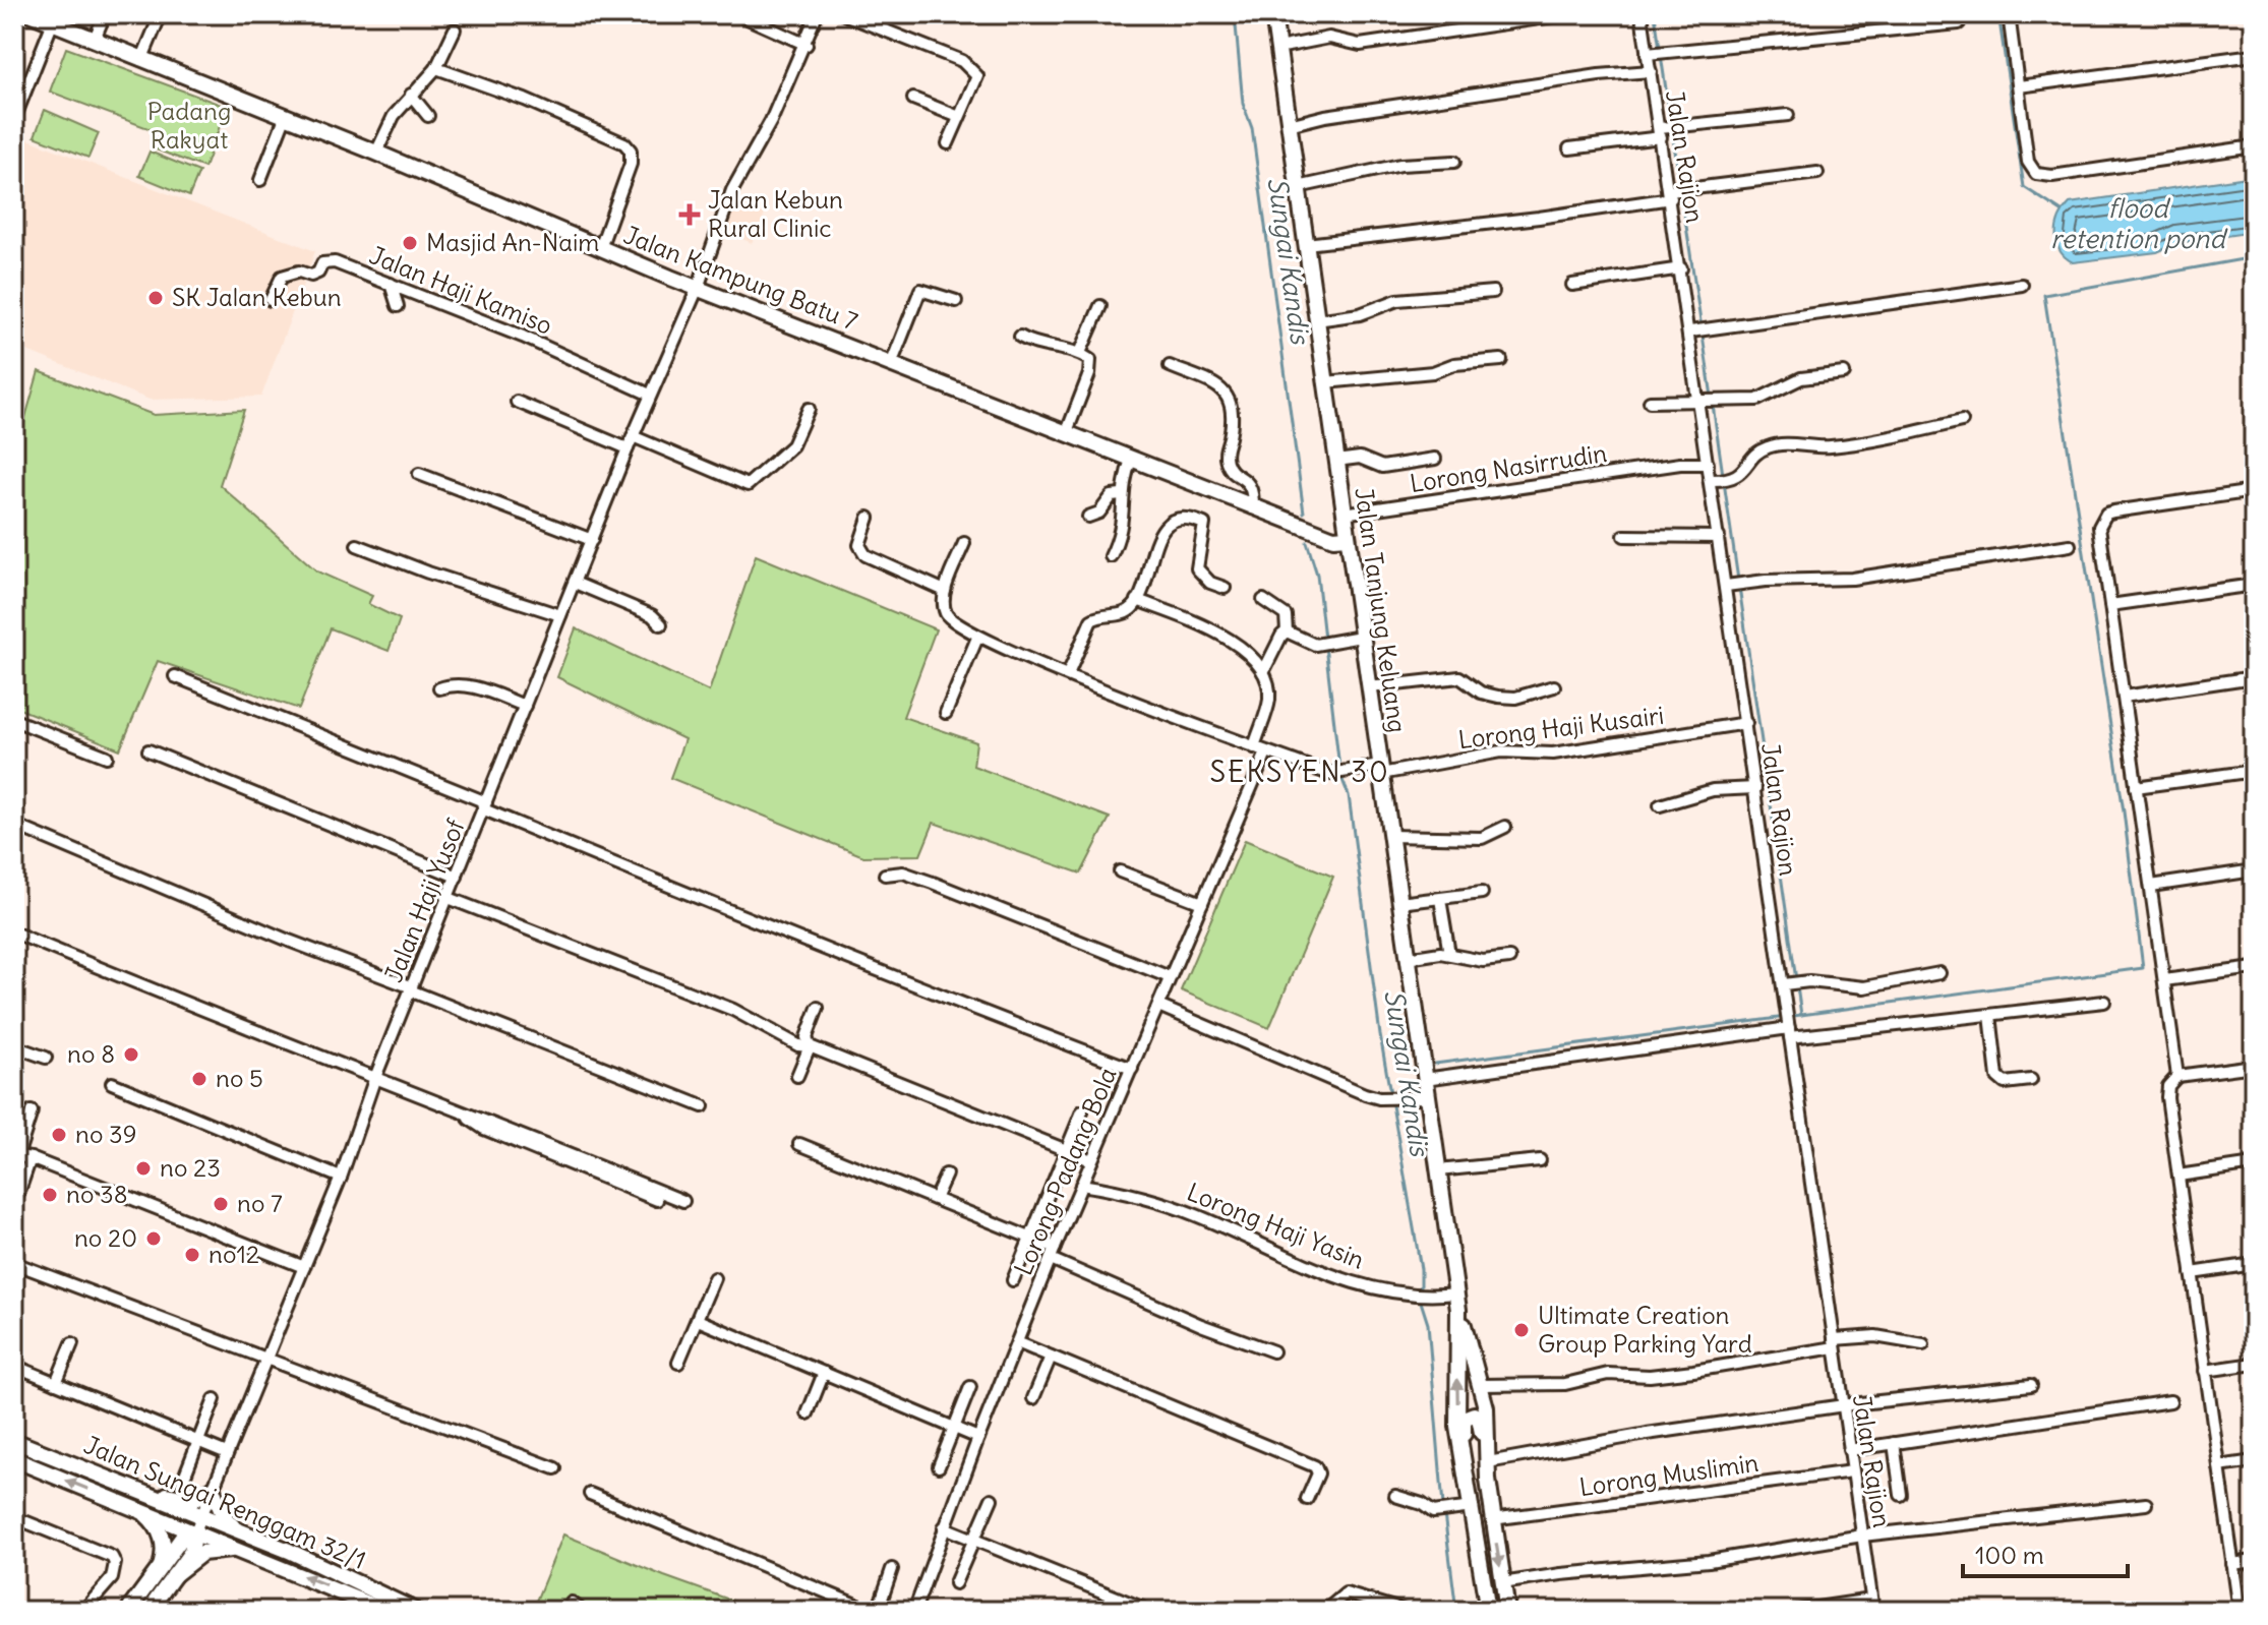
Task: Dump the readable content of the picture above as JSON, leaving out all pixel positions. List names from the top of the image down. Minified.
{"streets":{"main road":["Jalan Kampung Batu 7","Jalan Tanjung Keluang","Jalan Sungai Renggam 32/1"],"street":["Jalan Rajion","Jalan Haji Kamiso","Lorong Nasirrudin","Lorong Haji Kusairi","Jalan Haji Yusof","Lorong Padang Bola","Lorong Haji Yasin","Lorong Muslimin"]},"crossings":[["Jalan Rajion","Lorong Nasirrudin"],["Jalan Rajion","Lorong Haji Kusairi"],["Jalan Rajion","Lorong Muslimin"],["Jalan Kampung Batu 7","Jalan Tanjung Keluang"],["Jalan Kampung Batu 7","Jalan Haji Yusof"],["Jalan Haji Kamiso","Jalan Haji Yusof"],["Lorong Nasirrudin","Jalan Tanjung Keluang"],["Jalan Tanjung Keluang","Lorong Haji Kusairi"],["Jalan Tanjung Keluang","Lorong Haji Yasin"],["Jalan Tanjung Keluang","Lorong Muslimin"],["Lorong Haji Kusairi","Lorong Padang Bola"],["Jalan Haji Yusof","Jalan Sungai Renggam 32/1"],["Lorong Padang Bola","Lorong Haji Yasin"]],"districts":["SEKSYEN 30"],"water":["flood retention pond","Sungai Kandis"],"parks":["Padang Rakyat"],"places":{"health":["Jalan Kebun Rural Clinic"],"other":["Masjid An-Naim","SK Jalan Kebun","no 8","no 5","no 39","no 23","no 38","no 7","no 20","no12","Ultimate Creation Group Parking Yard"]},"scale_bar":"100 m"}
